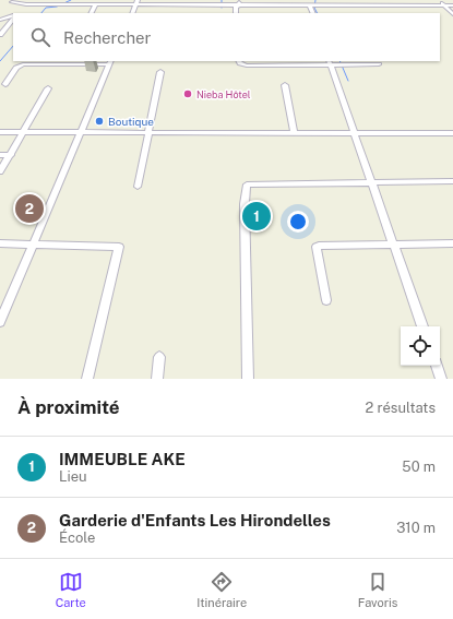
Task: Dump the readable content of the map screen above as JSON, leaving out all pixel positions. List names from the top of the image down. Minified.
{"places":["Nieba Hôtel","Boutique"],"page":{"search":"Rechercher","pins":["2","1"],"heading":["À proximité","2 résultats"],"list":[{"mark":"1","name":"IMMEUBLE AKE","note":"Lieu","value":"50 m"},{"mark":"2","name":"Garderie d'Enfants Les Hirondelles","note":"École","value":"310 m"}],"nav":["Carte","Itinéraire","Favoris"]}}
